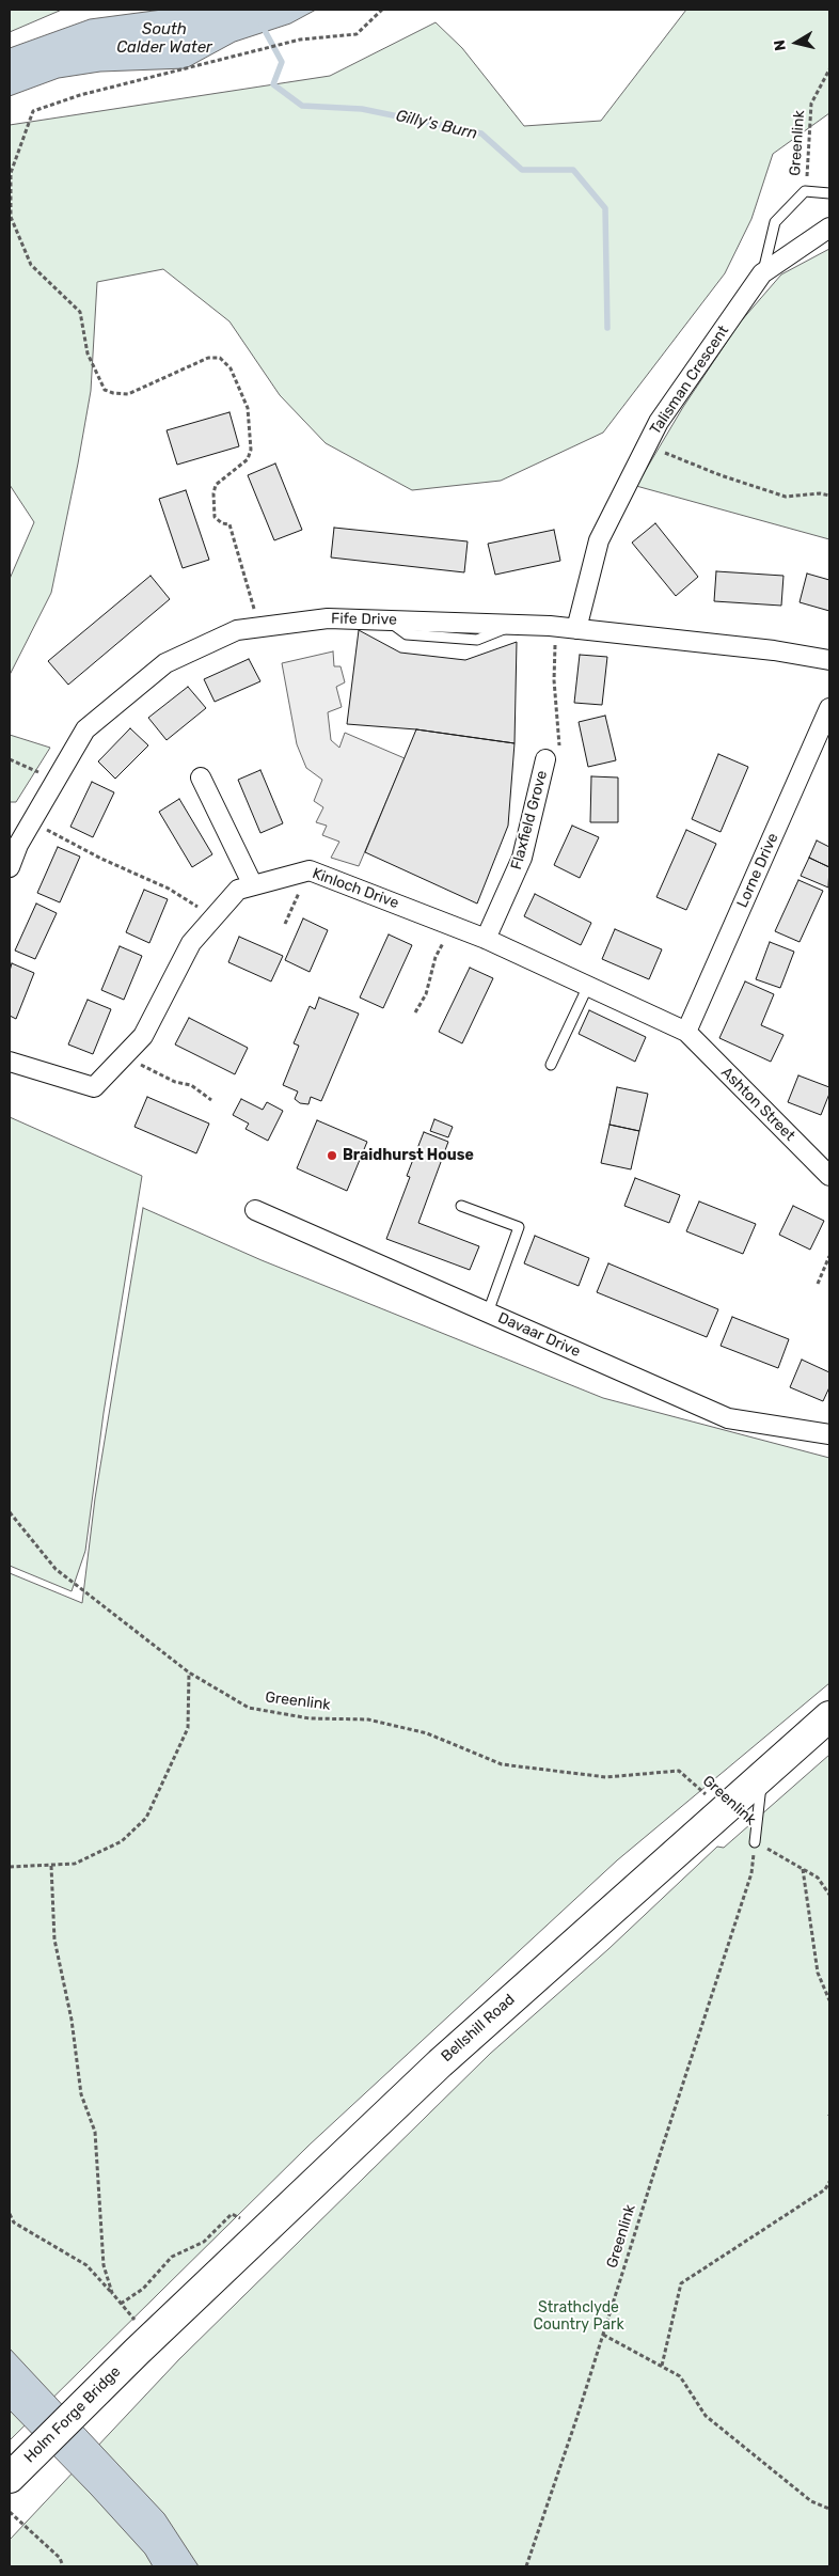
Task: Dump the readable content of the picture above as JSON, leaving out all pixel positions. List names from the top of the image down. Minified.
{"streets":{"main road":["Bellshill Road","Holm Forge Bridge"],"street":["Talisman Crescent","Fife Drive","Flaxfield Grove","Lorne Drive","Kinloch Drive","Ashton Street","Davaar Drive"],"path":["Greenlink"]},"crossings":[["Greenlink","Bellshill Road"],["Talisman Crescent","Fife Drive"],["Flaxfield Grove","Kinloch Drive"],["Lorne Drive","Kinloch Drive"],["Lorne Drive","Ashton Street"],["Kinloch Drive","Ashton Street"],["Bellshill Road","Holm Forge Bridge"]],"water":["South Calder Water","Gilly's Burn"],"parks":["Strathclyde Country Park"],"places":["Braidhurst House"],"north":"left"}
